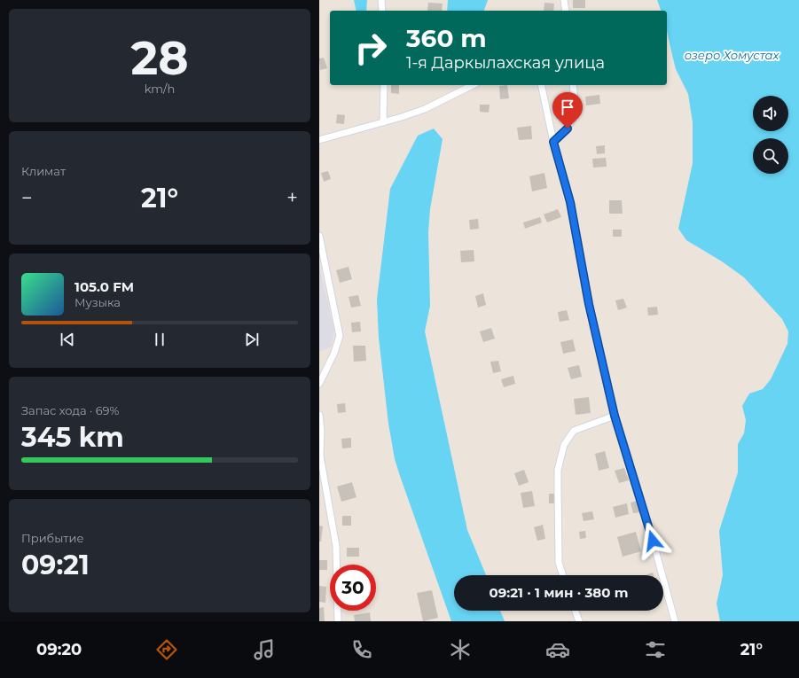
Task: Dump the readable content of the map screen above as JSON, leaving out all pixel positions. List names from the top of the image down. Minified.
{"water":["озеро Хомустах"],"page":{"tile":[["28","km/h"],"Климат",["Запас хода · 69%","345 km"],["Прибытие","09:21"]],"turn":["360 m","1-я Даркылахская улица"],"heat":["−","21°","+"],"song":["105.0 FM","Музыка"],"limit":"30","trip":"09:21 · 1 мин · 380 m","tabs":["09:20","21°"]}}
